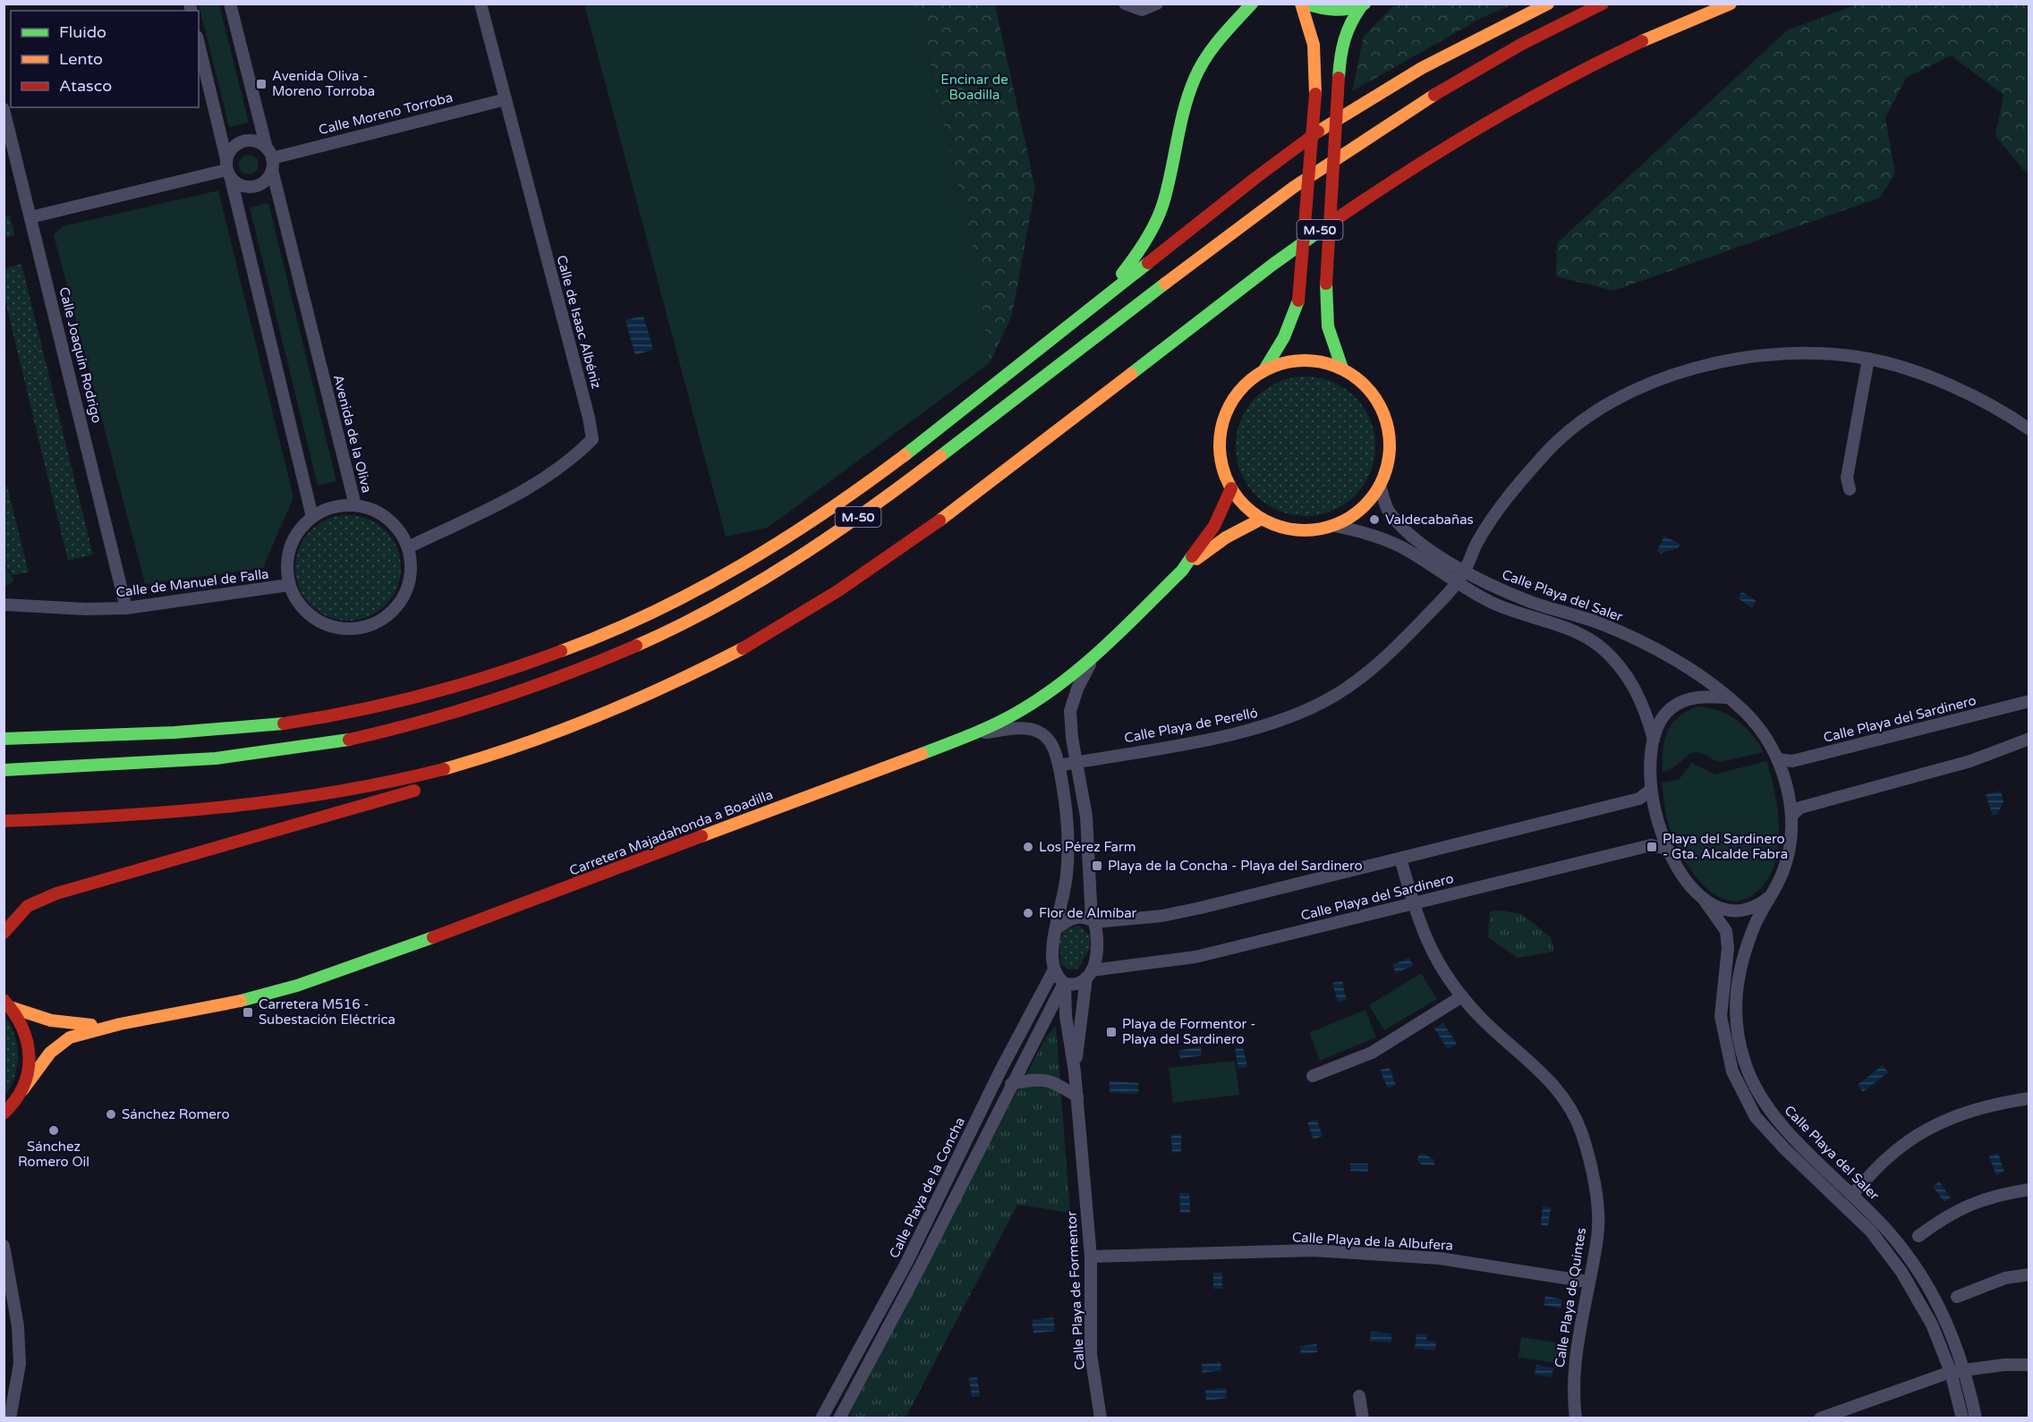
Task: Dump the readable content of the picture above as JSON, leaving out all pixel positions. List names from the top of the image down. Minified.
{"streets":{"main road":["M-50","Carretera Majadahonda a Boadilla"],"street":["Calle Moreno Torroba","Calle de Isaac Albéniz","Calle Joaquín Rodrigo","Avenida de la Oliva","Calle de Manuel de Falla","Calle Playa del Saler","Calle Playa del Sardinero","Calle Playa de Perelló","Calle Playa de la Concha","Calle Playa de la Albufera","Calle Playa de Formentor","Calle Playa de Quintes"]},"crossings":[["Calle Moreno Torroba","Calle de Isaac Albéniz"],["Calle Moreno Torroba","Avenida de la Oliva"],["Calle de Isaac Albéniz","Avenida de la Oliva"],["Calle de Isaac Albéniz","Calle de Manuel de Falla"],["Calle Joaquín Rodrigo","Calle de Manuel de Falla"],["Avenida de la Oliva","Calle de Manuel de Falla"],["Calle Playa del Saler","Calle Playa del Sardinero"],["Calle Playa del Saler","Calle Playa de Perelló"],["Calle Playa del Saler","Carretera Majadahonda a Boadilla"],["Calle Playa del Sardinero","Calle Playa de la Concha"],["Calle Playa del Sardinero","Calle Playa de Formentor"],["Calle Playa del Sardinero","Calle Playa de Quintes"],["Calle Playa de la Concha","Calle Playa de Formentor"],["Calle Playa de la Albufera","Calle Playa de Formentor"],["Calle Playa de la Albufera","Calle Playa de Quintes"]],"parks":["Encinar de Boadilla"],"places":{"transit":["Avenida Oliva - Moreno Torroba","Playa del Sardinero - Gta. Alcalde Fabra","Playa de la Concha - Playa del Sardinero","Carretera M516 - Subestación Eléctrica","Playa de Formentor - Playa del Sardinero"],"other":["Valdecabañas","Los Pérez Farm","Flor de Almíbar","Sánchez Romero","Sánchez Romero Oil"]},"legend":["Fluido","Lento","Atasco"]}
